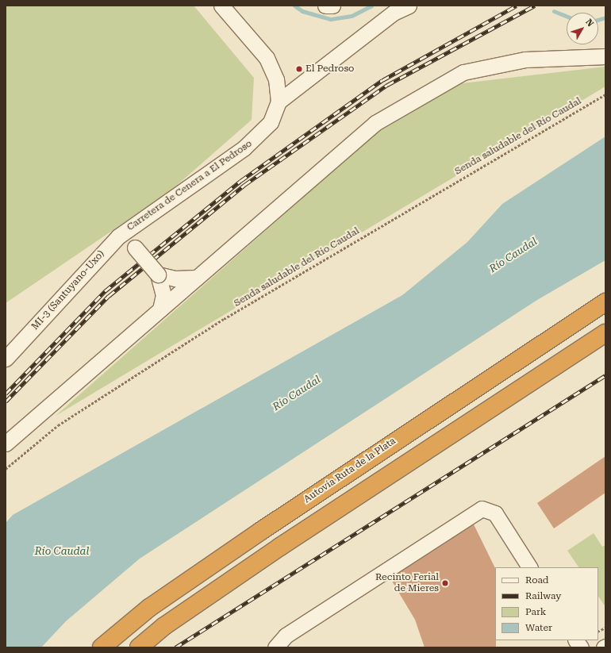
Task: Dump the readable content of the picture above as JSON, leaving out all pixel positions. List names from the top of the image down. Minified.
{"streets":{"highway":["Autovía Ruta de la Plata"],"street":["Carretera de Cenera a El Pedroso","MI-3 (Santuyano-Uxo)"],"path":["Senda saludable del Río Caudal"]},"crossings":[["Carretera de Cenera a El Pedroso","MI-3 (Santuyano-Uxo)"]],"water":["Río Caudal"],"places":["El Pedroso","Recinto Ferial de Mieres"],"legend":["Road","Railway","Park","Water"],"north":"top right"}
